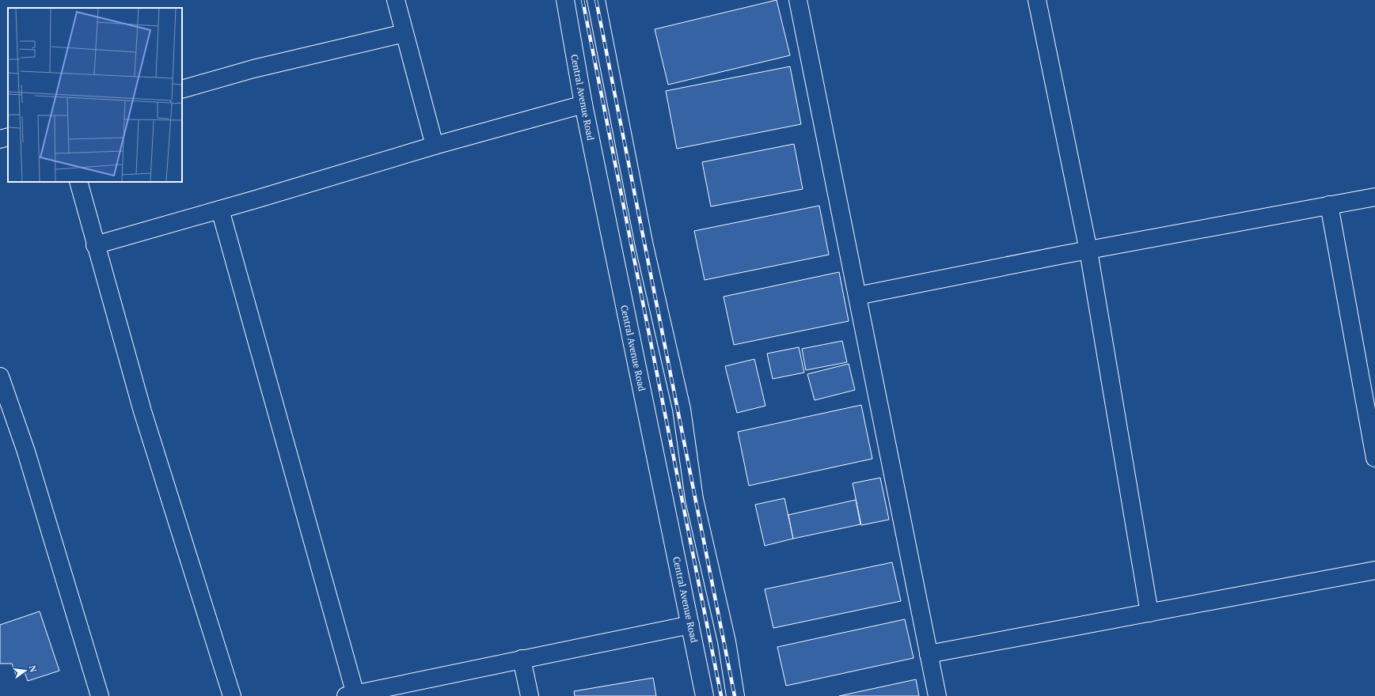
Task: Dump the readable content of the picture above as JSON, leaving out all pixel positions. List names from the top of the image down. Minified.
{"streets":{"street":["Central Avenue Road"]},"north":"right"}
